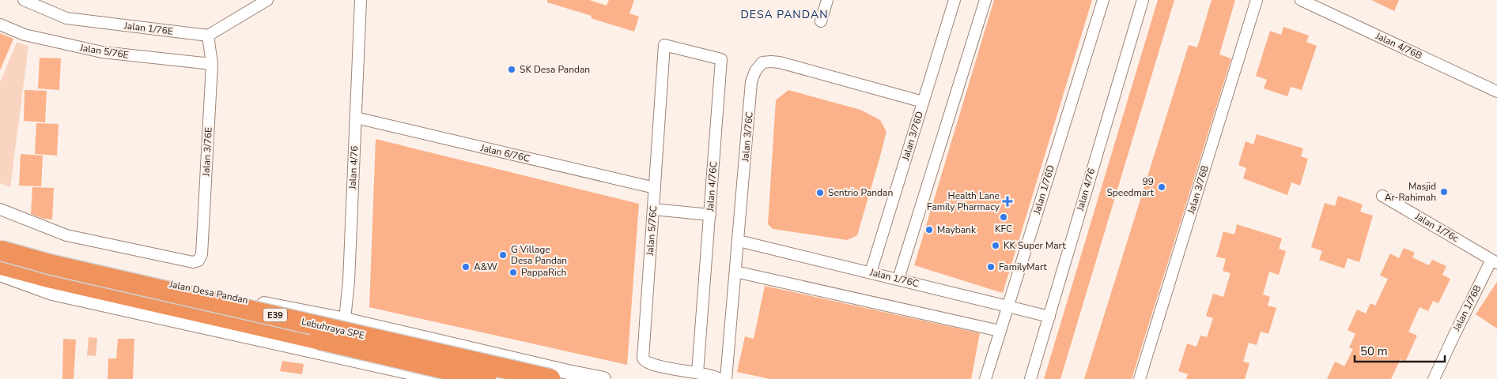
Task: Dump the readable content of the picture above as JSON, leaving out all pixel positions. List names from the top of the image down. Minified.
{"streets":{"highway":["E39","Lebuhraya SPE"],"street":["Jalan 1/76E","Jalan 4/76B","Jalan 5/76E","Jalan 3/76D","Jalan 3/76C","Jalan 3/76E","Jalan 6/76C","Jalan 4/76","Jalan 4/76C","Jalan 1/76D","Jalan 3/76B","Jalan 1/76c","Jalan 5/76C","Jalan 1/76C","Jalan Desa Pandan","Jalan 1/76B"]},"crossings":[["Jalan 1/76E","Jalan 3/76E"],["Jalan 5/76E","Jalan 3/76E"],["Jalan 3/76D","Jalan 3/76C"],["Jalan 3/76D","Jalan 1/76C"],["Jalan 3/76C","Jalan 1/76C"],["Jalan 6/76C","Jalan 4/76"],["Jalan 6/76C","Jalan 5/76C"],["Jalan 4/76","Jalan 1/76C"],["Jalan 4/76","Jalan Desa Pandan"],["Jalan 4/76C","Jalan 5/76C"],["Jalan 1/76D","Jalan 1/76C"],["Jalan 1/76c","Jalan 1/76B"]],"districts":["DESA PANDAN"],"places":{"other":["SK Desa Pandan","99 Speedmart","Masjid Ar-Rahimah","Sentrio Pandan","KFC","Maybank","KK Super Mart","G Village Desa Pandan","A&W","FamilyMart","PappaRich"],"health":["Health Lane Family Pharmacy"]},"scale_bar":"50 m"}
